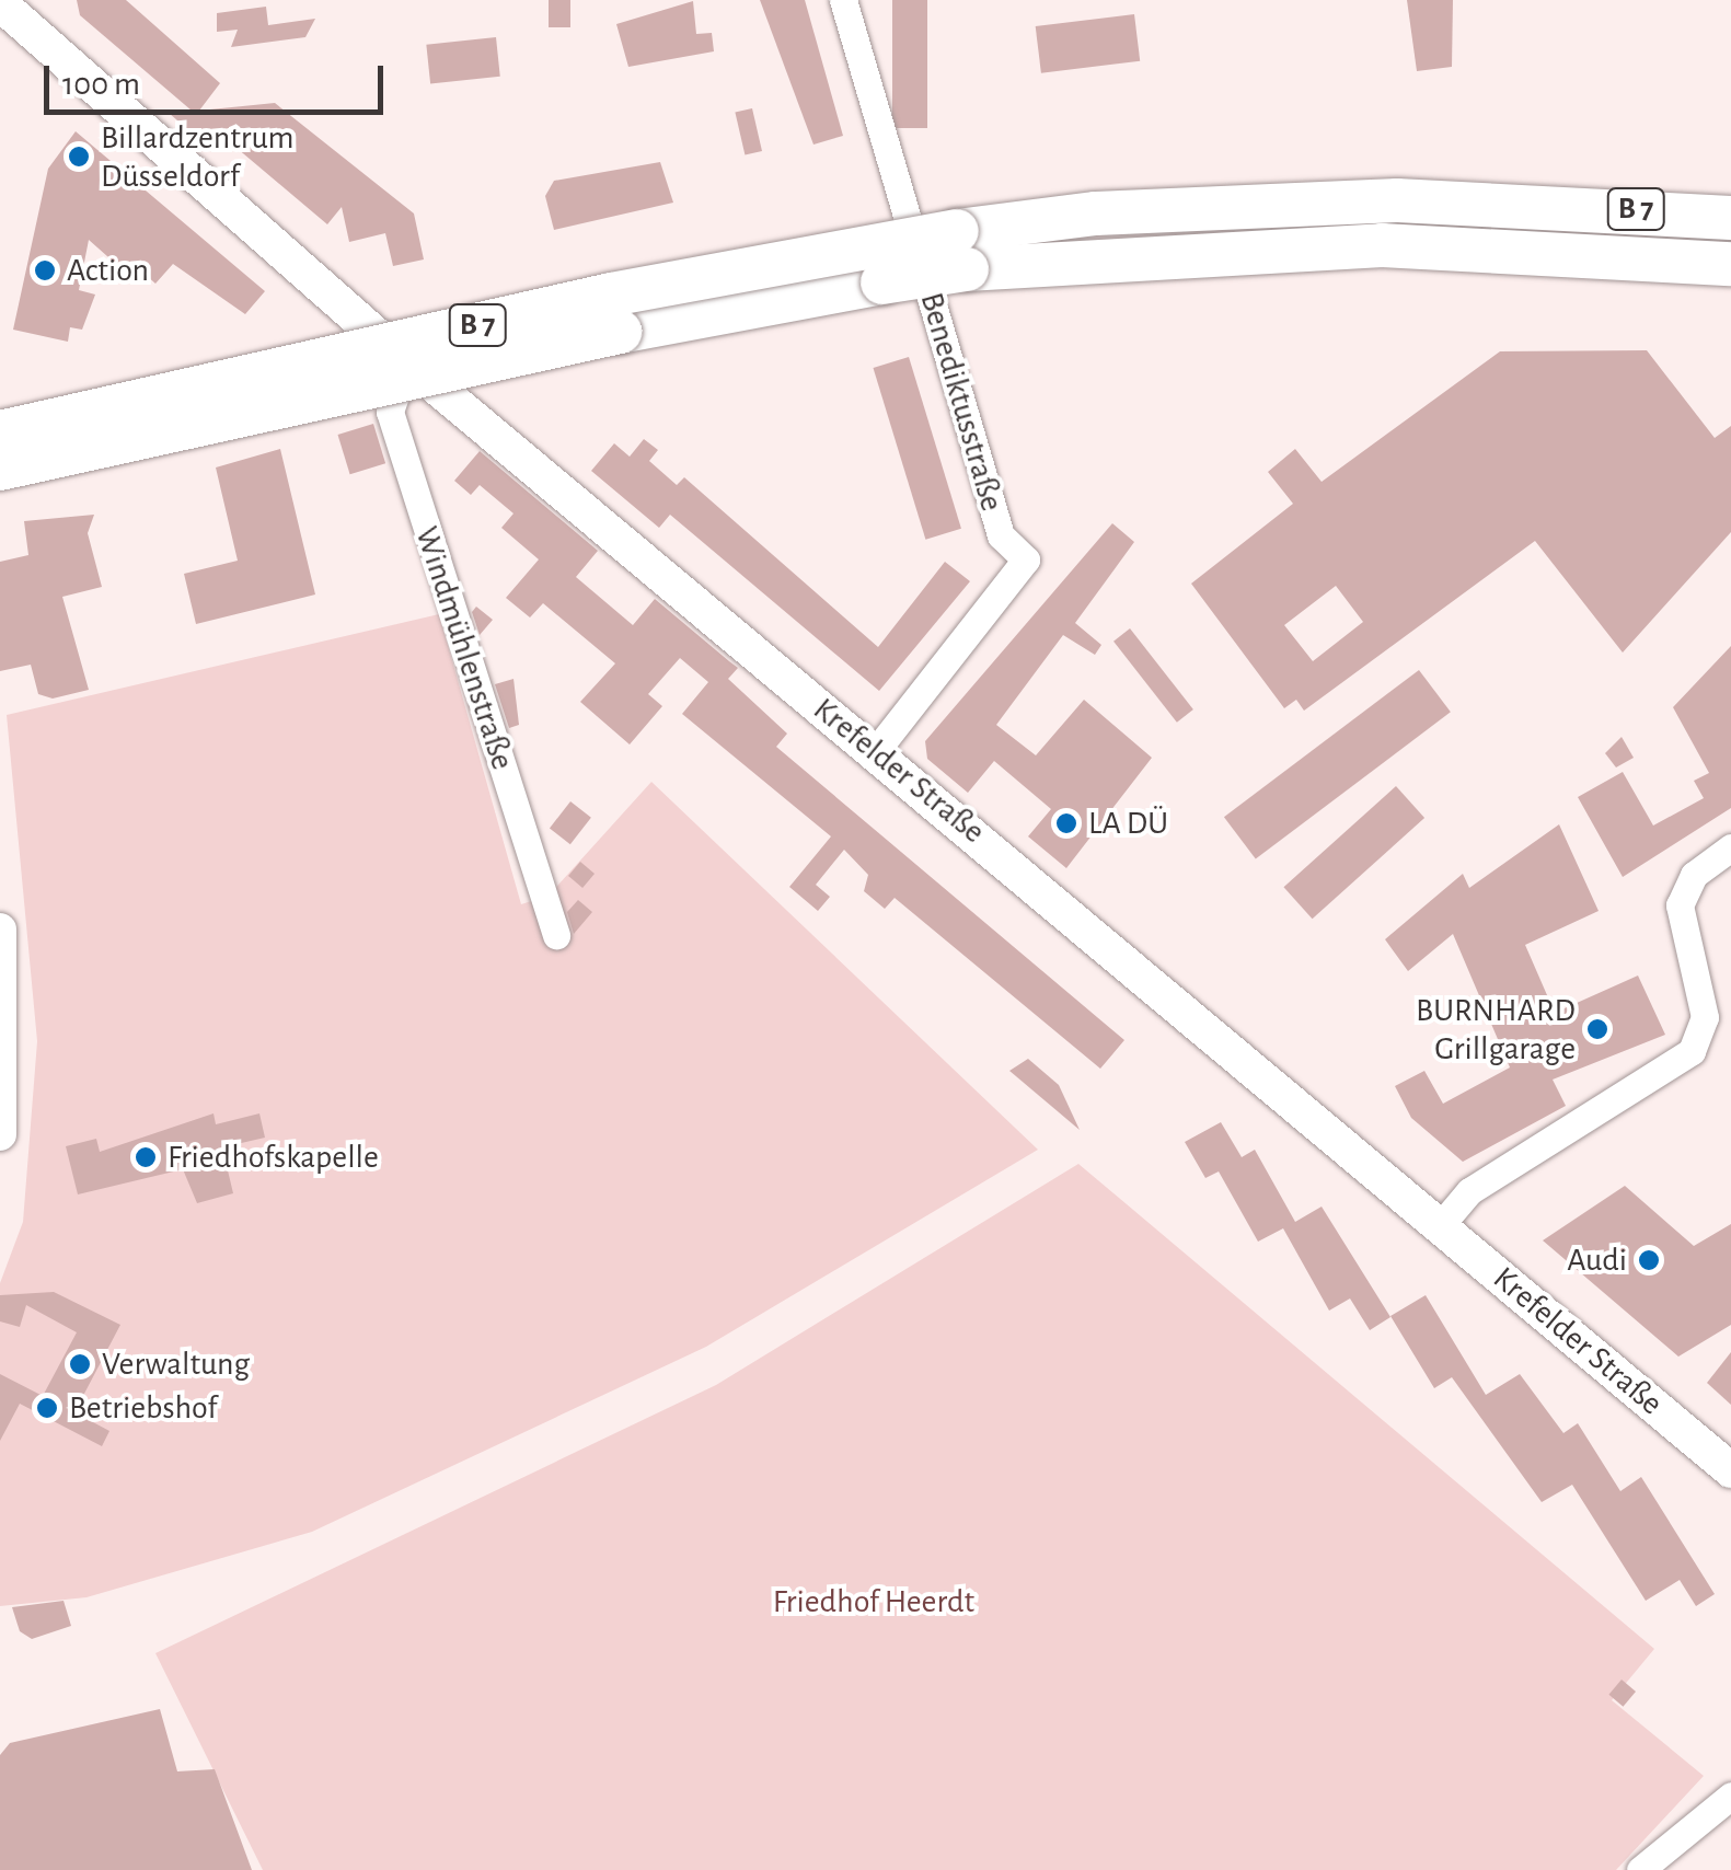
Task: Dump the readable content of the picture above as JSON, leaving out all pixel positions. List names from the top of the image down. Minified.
{"streets":{"highway":["B 7"],"main road":["Krefelder Straße"],"street":["Benediktusstraße","Windmühlenstraße"]},"crossings":[["Benediktusstraße","Krefelder Straße"],["Windmühlenstraße","Krefelder Straße"]],"parks":["Friedhof Heerdt"],"places":["Billardzentrum Düsseldorf","Action","LA DÜ","BURNHARD Grillgarage","Friedhofskapelle","Audi","Verwaltung","Betriebshof"],"scale_bar":"100 m"}
